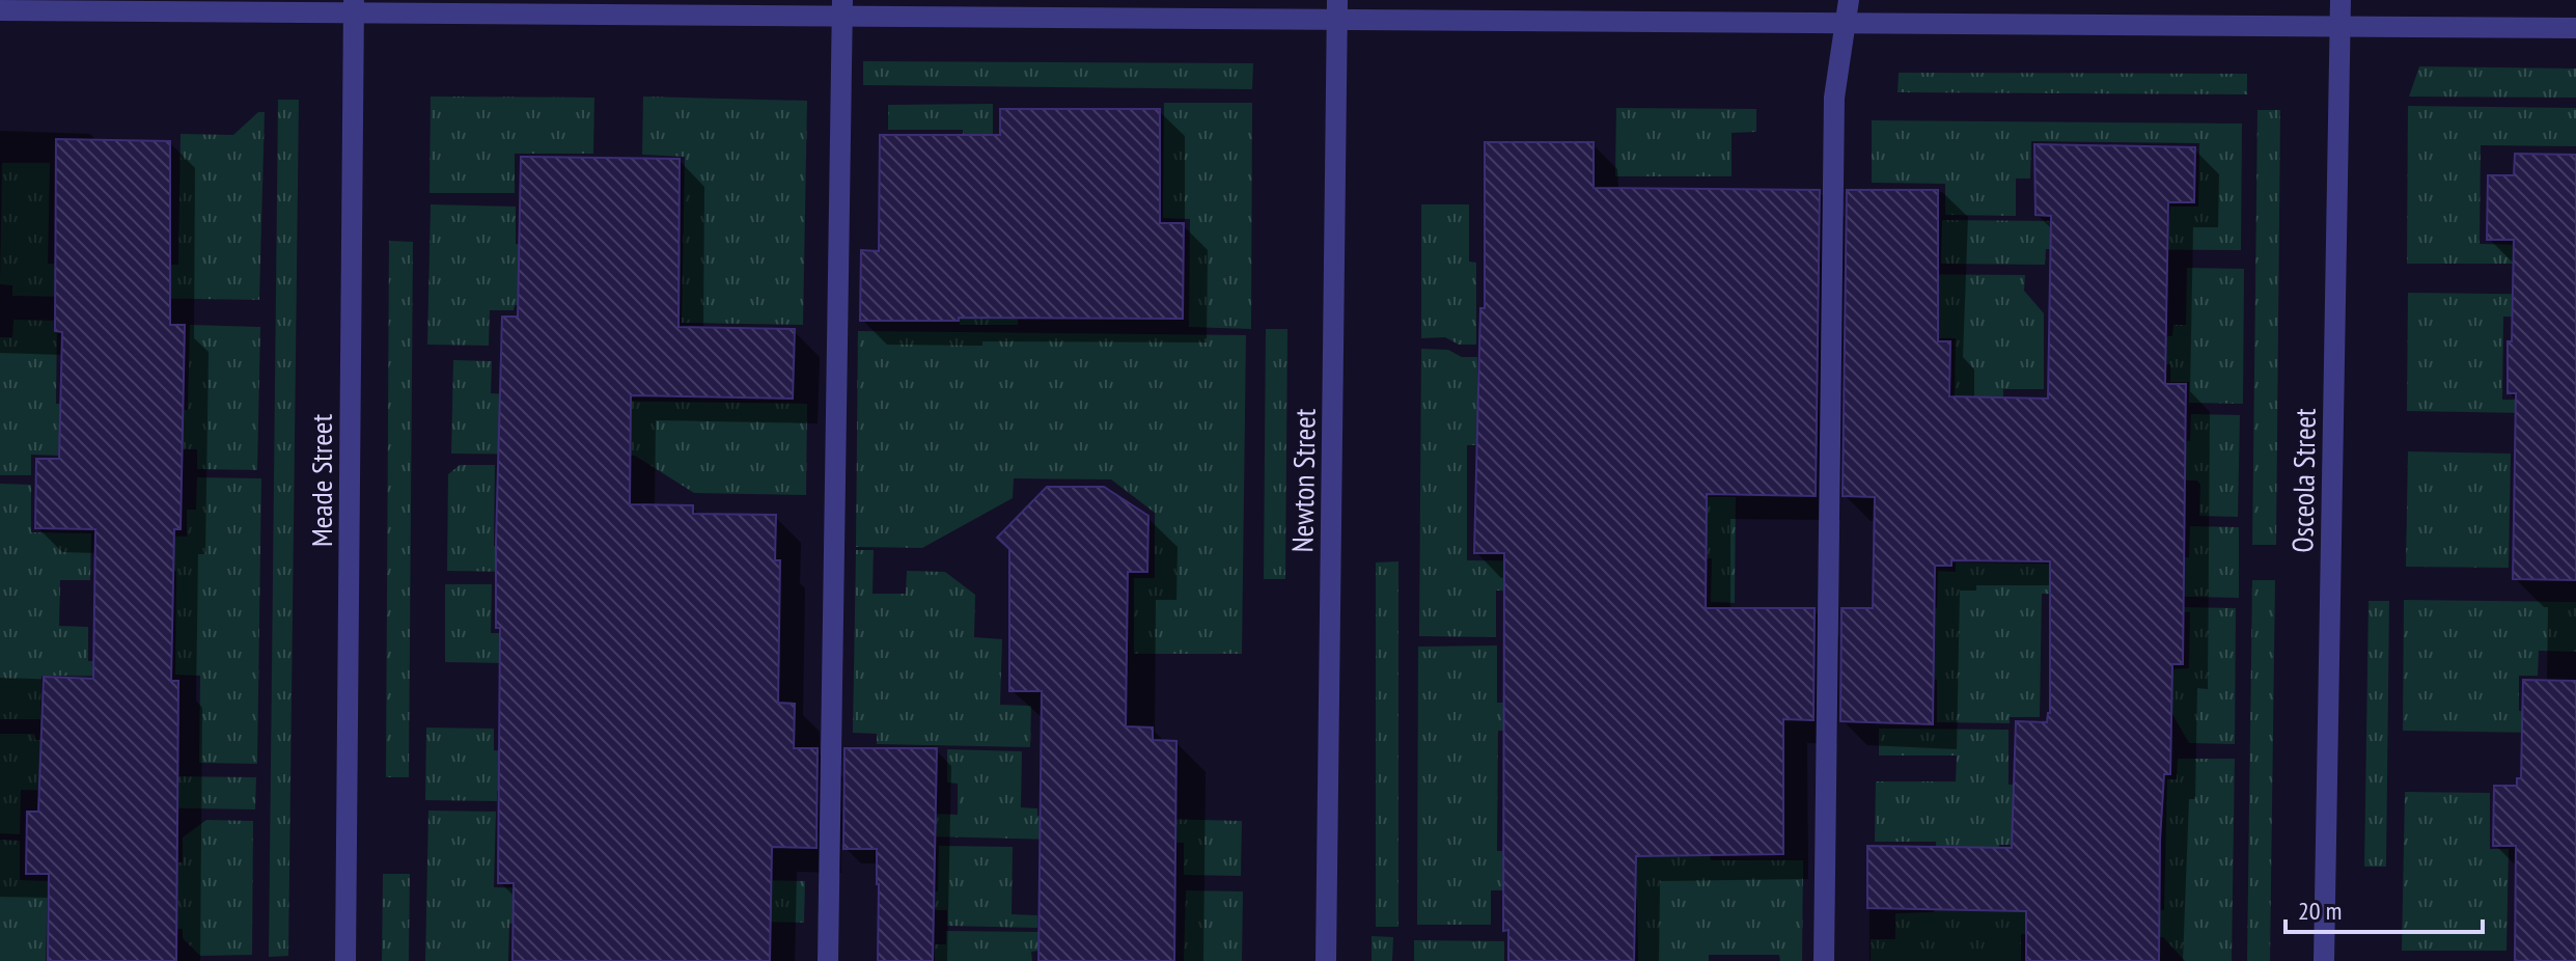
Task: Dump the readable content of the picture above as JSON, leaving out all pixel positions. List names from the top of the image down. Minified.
{"streets":{"street":["Meade Street","Newton Street","Osceola Street"]},"scale_bar":"20 m"}
